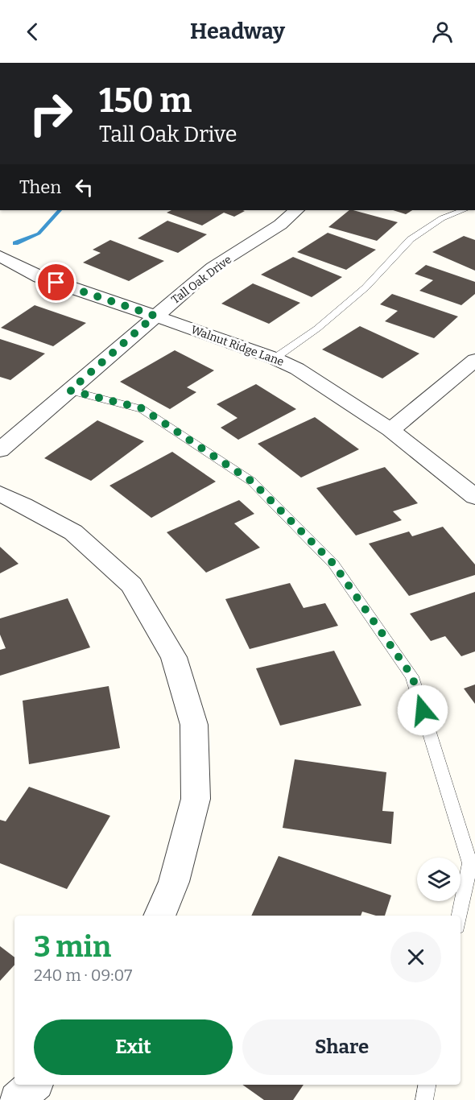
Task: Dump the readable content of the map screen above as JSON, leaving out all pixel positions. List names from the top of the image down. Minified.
{"streets":{"street":["Tall Oak Drive","Walnut Ridge Lane"]},"crossings":[["Tall Oak Drive","Walnut Ridge Lane"]],"page":{"header":"Headway","turn":["150 m","Tall Oak Drive"],"then":"Then","heading":["3 min","240 m · 09:07"],"buttons":["Exit","Share"]}}
